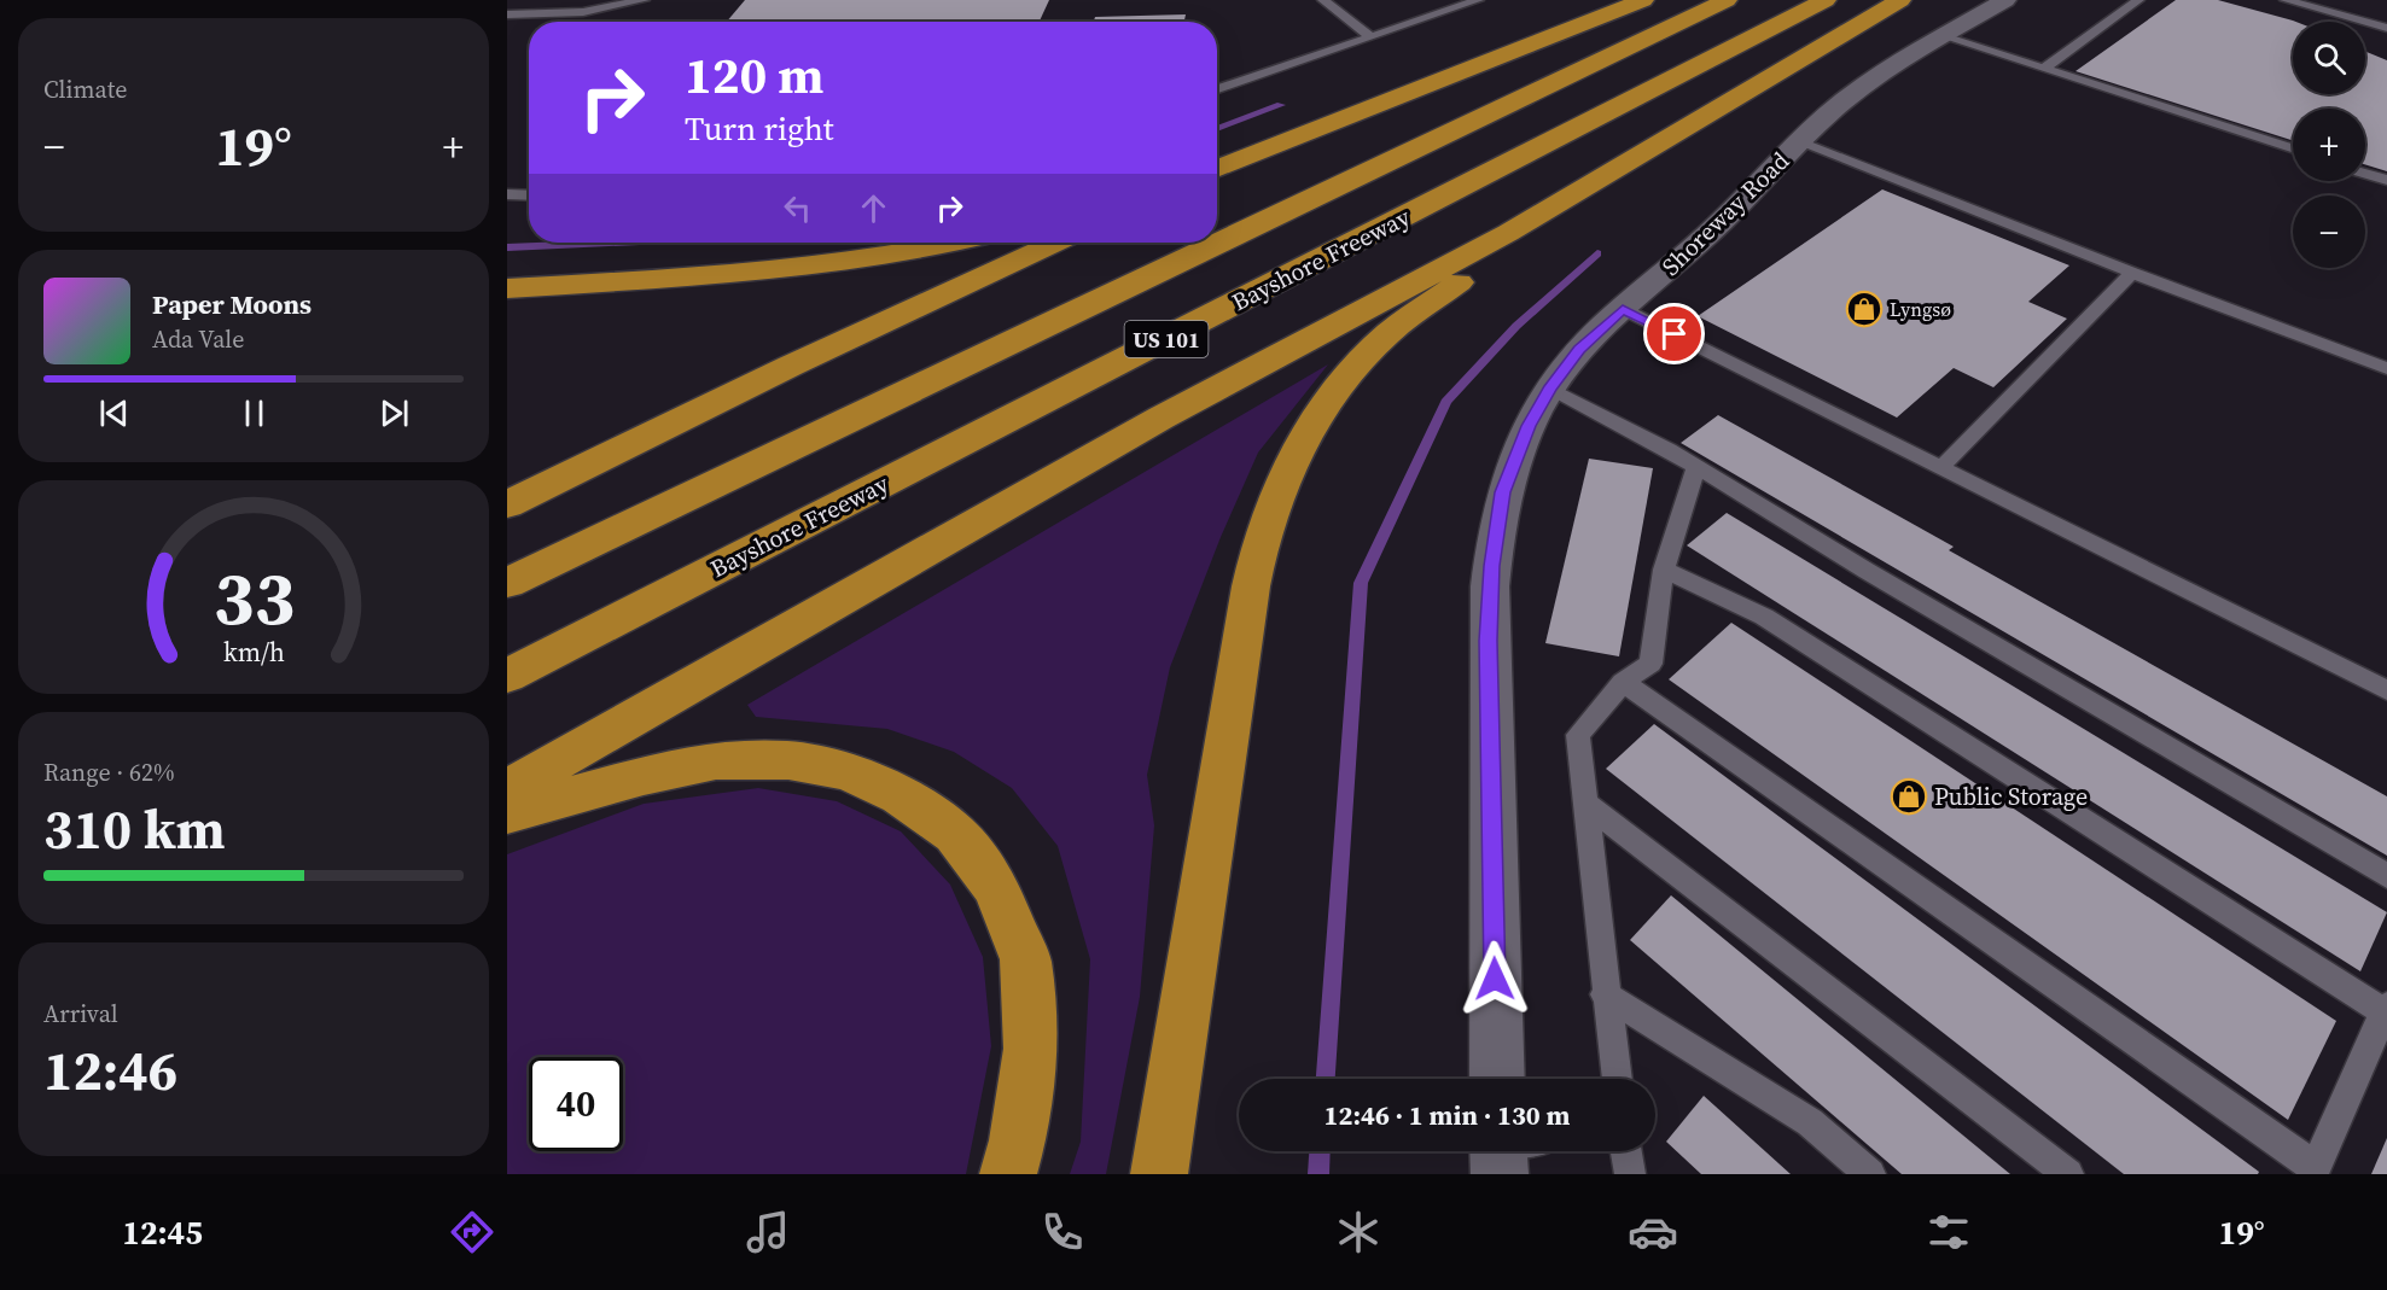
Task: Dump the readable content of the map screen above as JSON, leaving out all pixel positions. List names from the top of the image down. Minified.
{"streets":{"highway":["Bayshore Freeway","US 101"],"street":["Shoreway Road"]},"places":{"shop":["Lyngsø","Public Storage"]},"page":{"tile":["Climate",["Range · 62%","310 km"],["Arrival","12:46"]],"map_buttons":["+","−"],"turn":["120 m","Turn right"],"heat":["−","19°","+"],"song":["Paper Moons","Ada Vale"],"limit":"40","trip":"12:46 · 1 min · 130 m","tabs":["12:45","19°"],"gauge":["33","km/h"]}}
